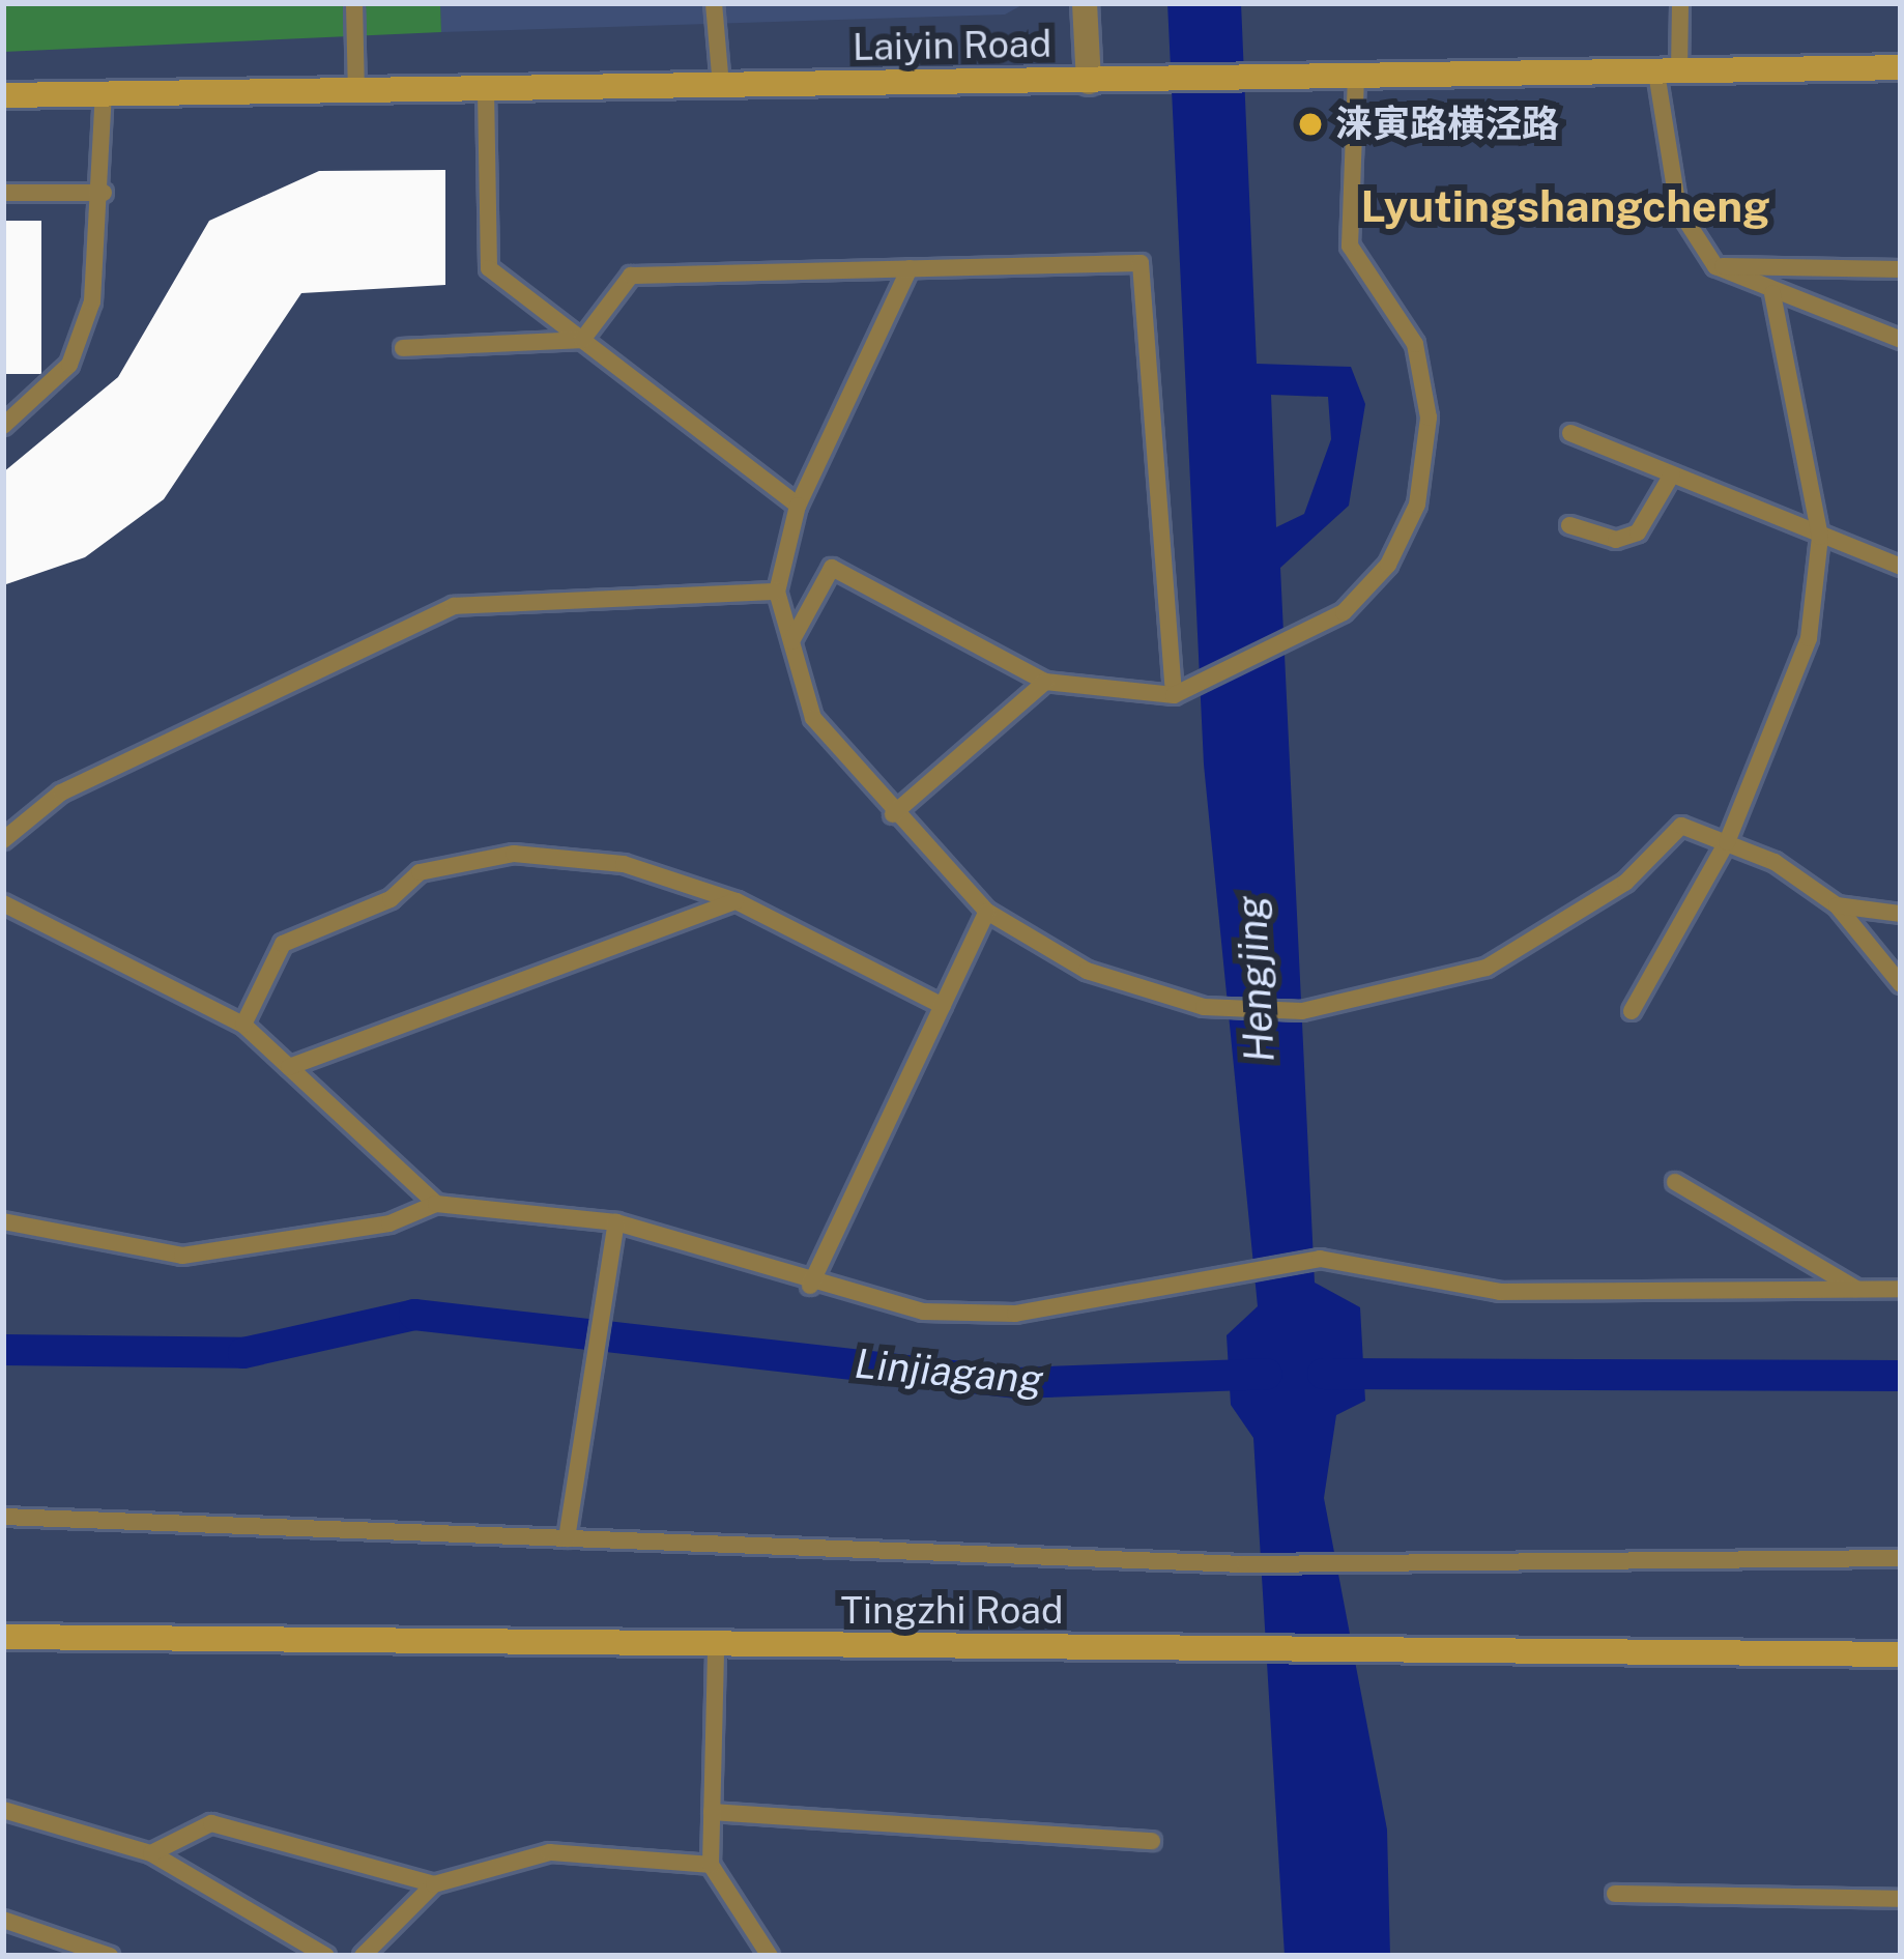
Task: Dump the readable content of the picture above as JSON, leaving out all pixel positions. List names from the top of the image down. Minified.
{"streets":{"street":["Laiyin Road","Tingzhi Road"]},"districts":["Lyutingshangcheng"],"water":["Hengjing","Linjiagang"],"places":["涞寅路横泾路"]}
